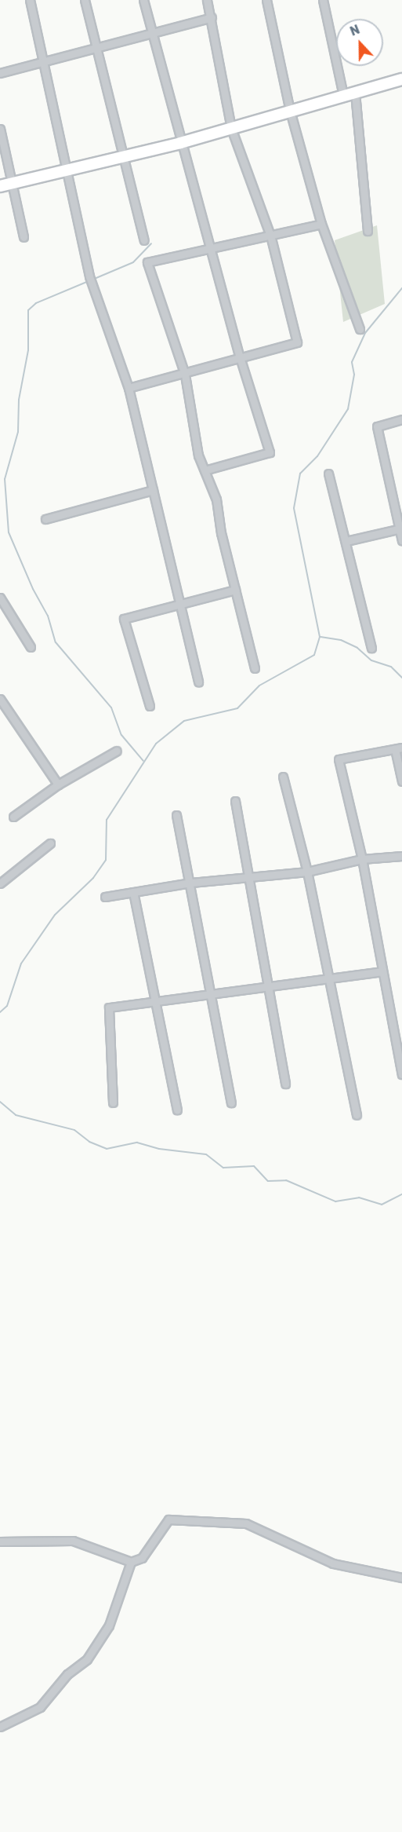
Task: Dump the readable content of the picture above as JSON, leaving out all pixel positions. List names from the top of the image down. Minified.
{"north":"top"}
